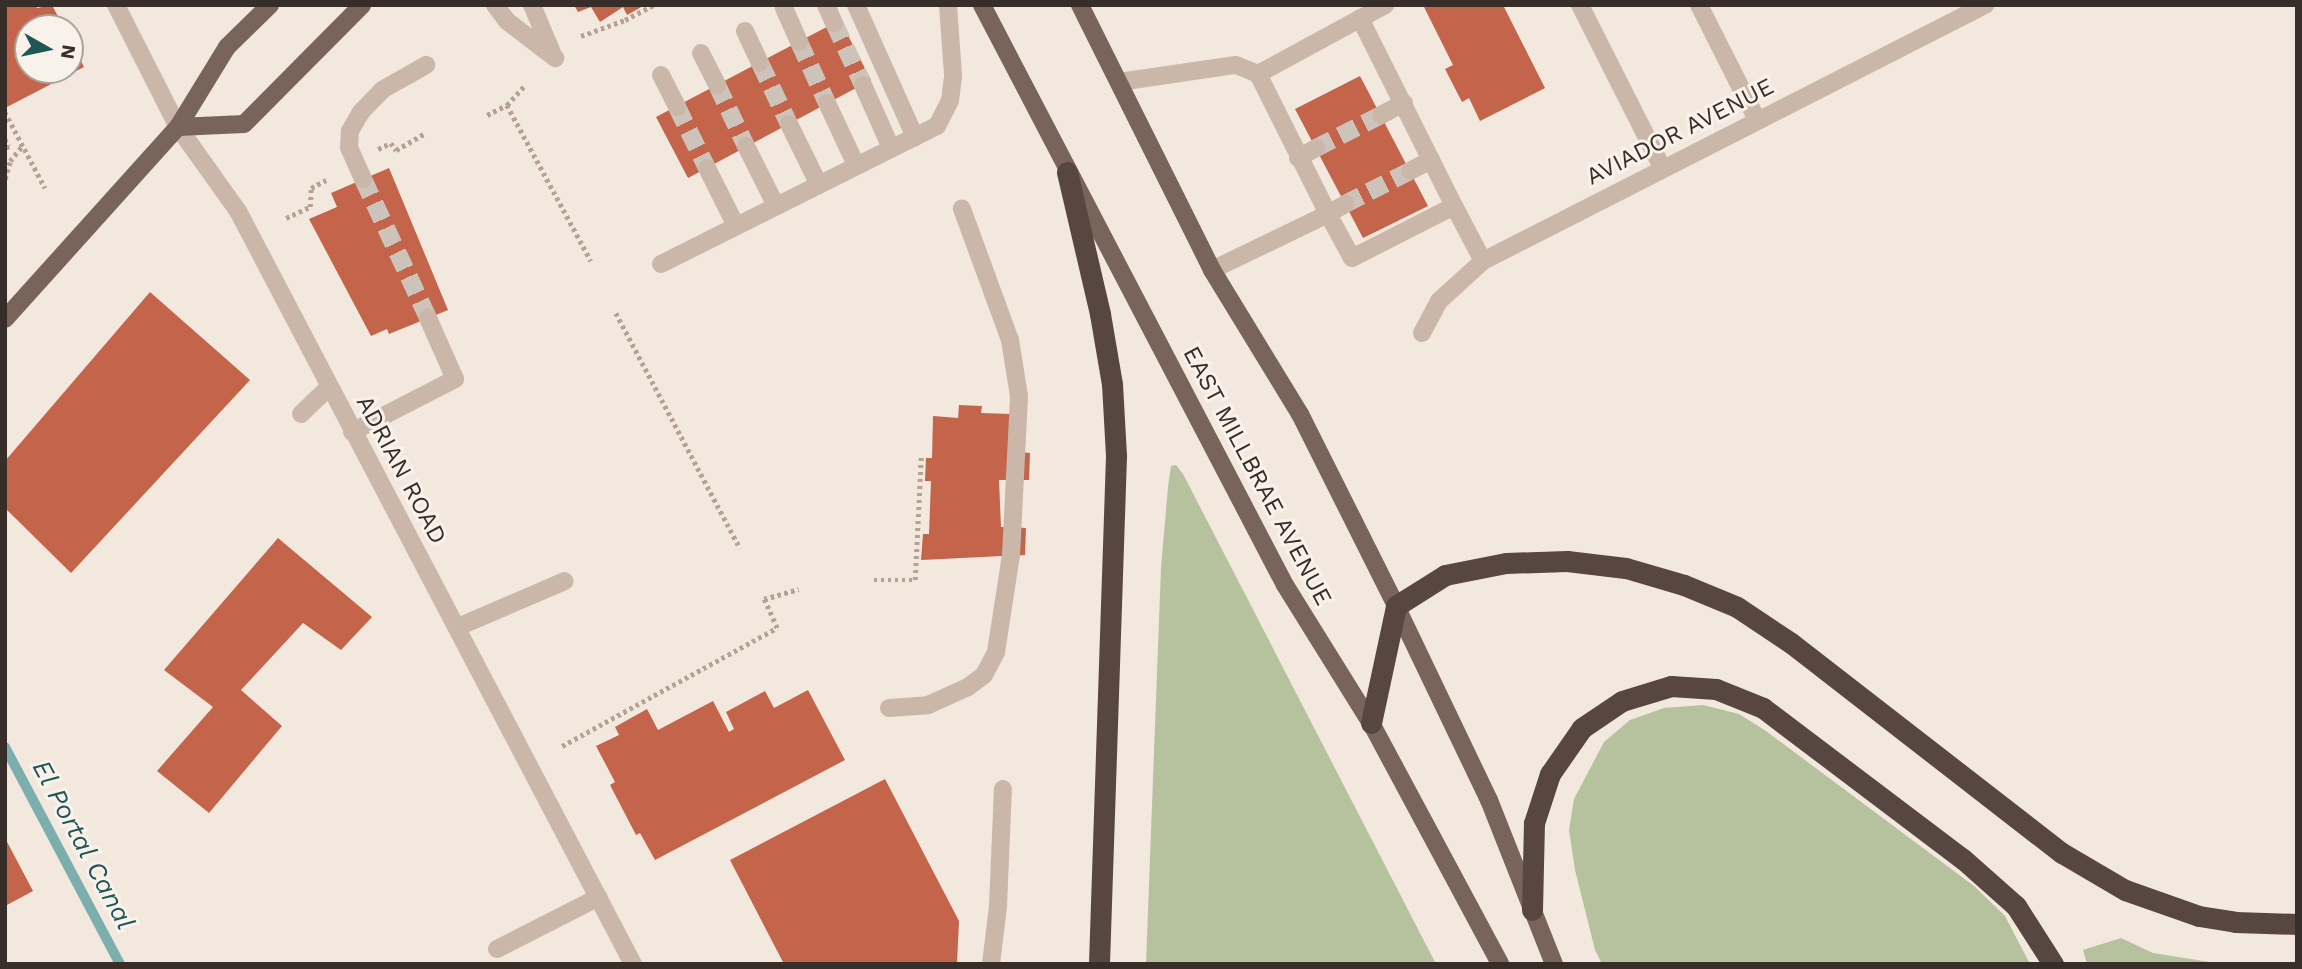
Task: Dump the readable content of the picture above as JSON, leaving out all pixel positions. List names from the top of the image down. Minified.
{"streets":{"main road":["EAST MILLBRAE AVENUE"],"street":["AVIADOR AVENUE","ADRIAN ROAD"]},"water":["El Portal Canal"],"north":"right"}
